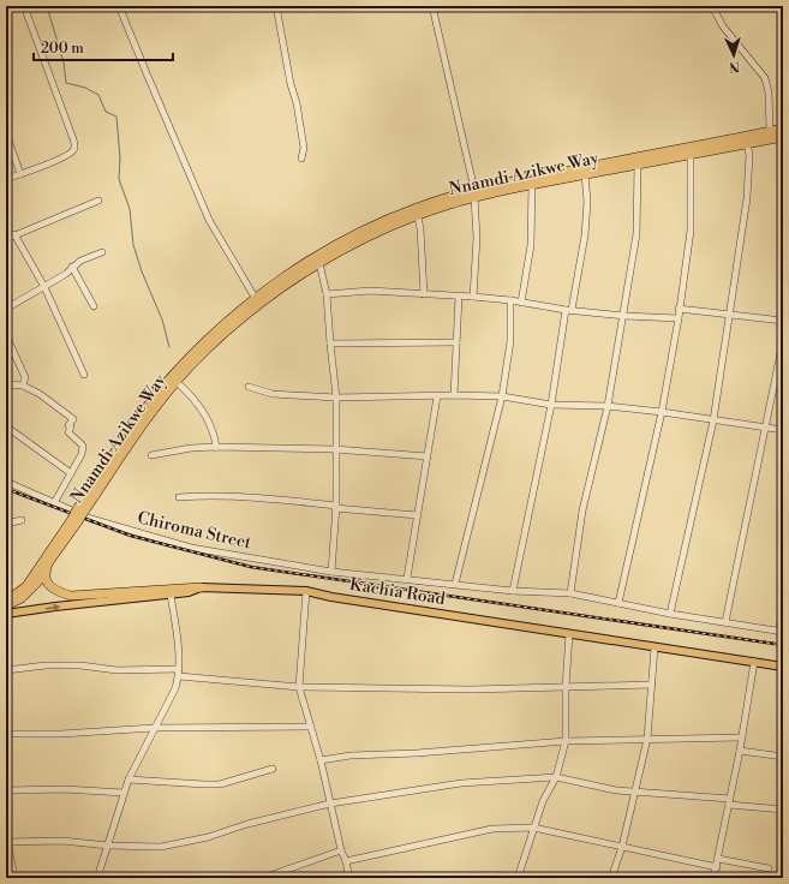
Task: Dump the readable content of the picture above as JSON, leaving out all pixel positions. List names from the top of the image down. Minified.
{"streets":{"highway":["Nnamdi Azikwe Way"],"main road":["Kachia Road"],"street":["Chiroma Street"]},"scale_bar":"200 m","north":"bottom"}
